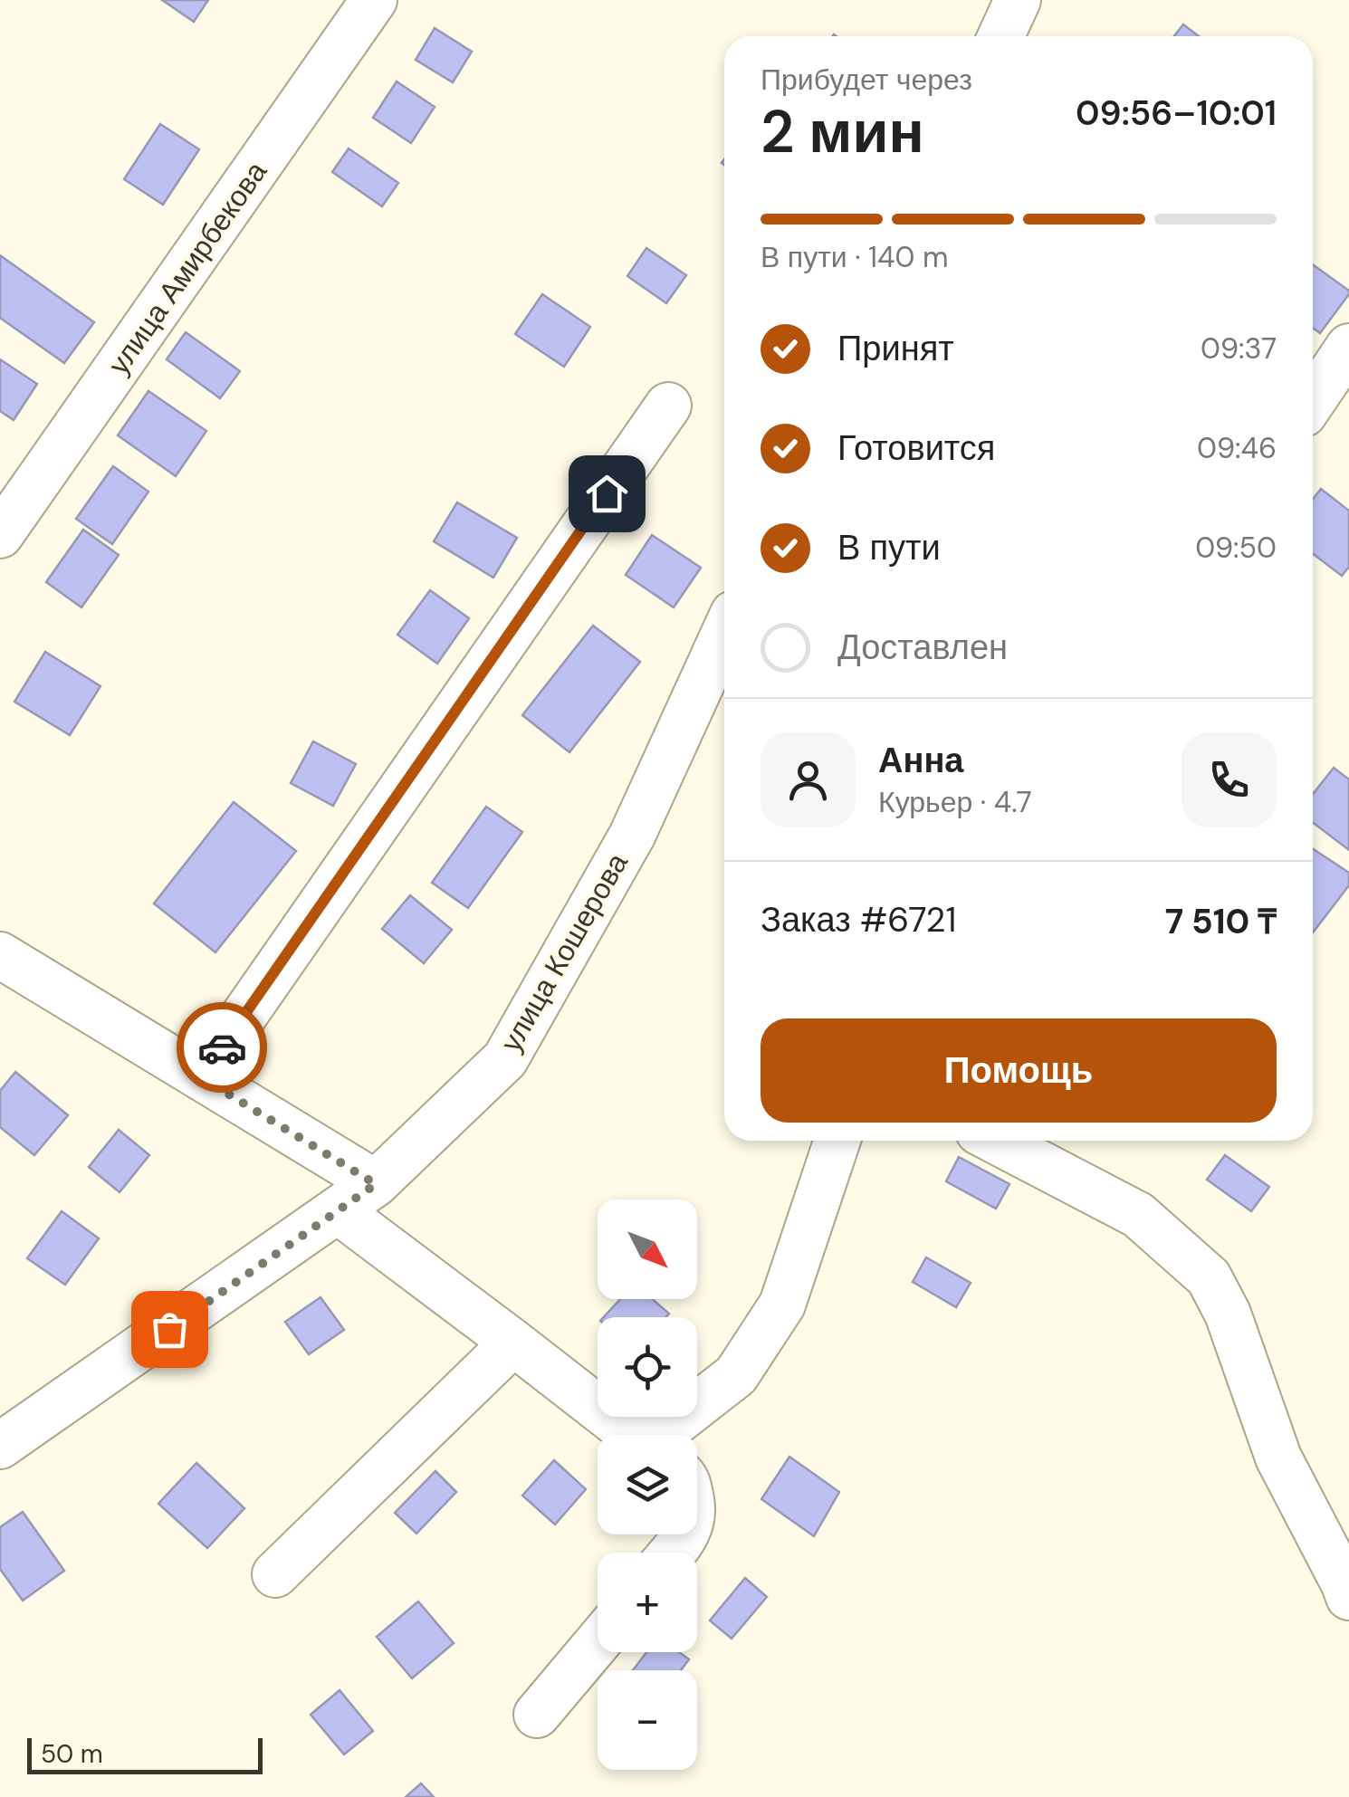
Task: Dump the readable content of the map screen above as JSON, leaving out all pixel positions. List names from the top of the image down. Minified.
{"streets":{"street":["улица Амирбекова","улица Кошерова"]},"scale_bar":"50 m","north":"bottom right","page":{"heading":["2 мин","Прибудет через","09:56–10:01"],"panel":["Анна","Курьер · 4.7","Заказ #6721","7 510 ₸"],"bar":"В пути · 140 m","list":[["Принят","09:37"],["Готовится","09:46"],["В пути","09:50"],"Доставлен"],"buttons":"Помощь","map_buttons":["+","−"],"scale":"50 m"}}
